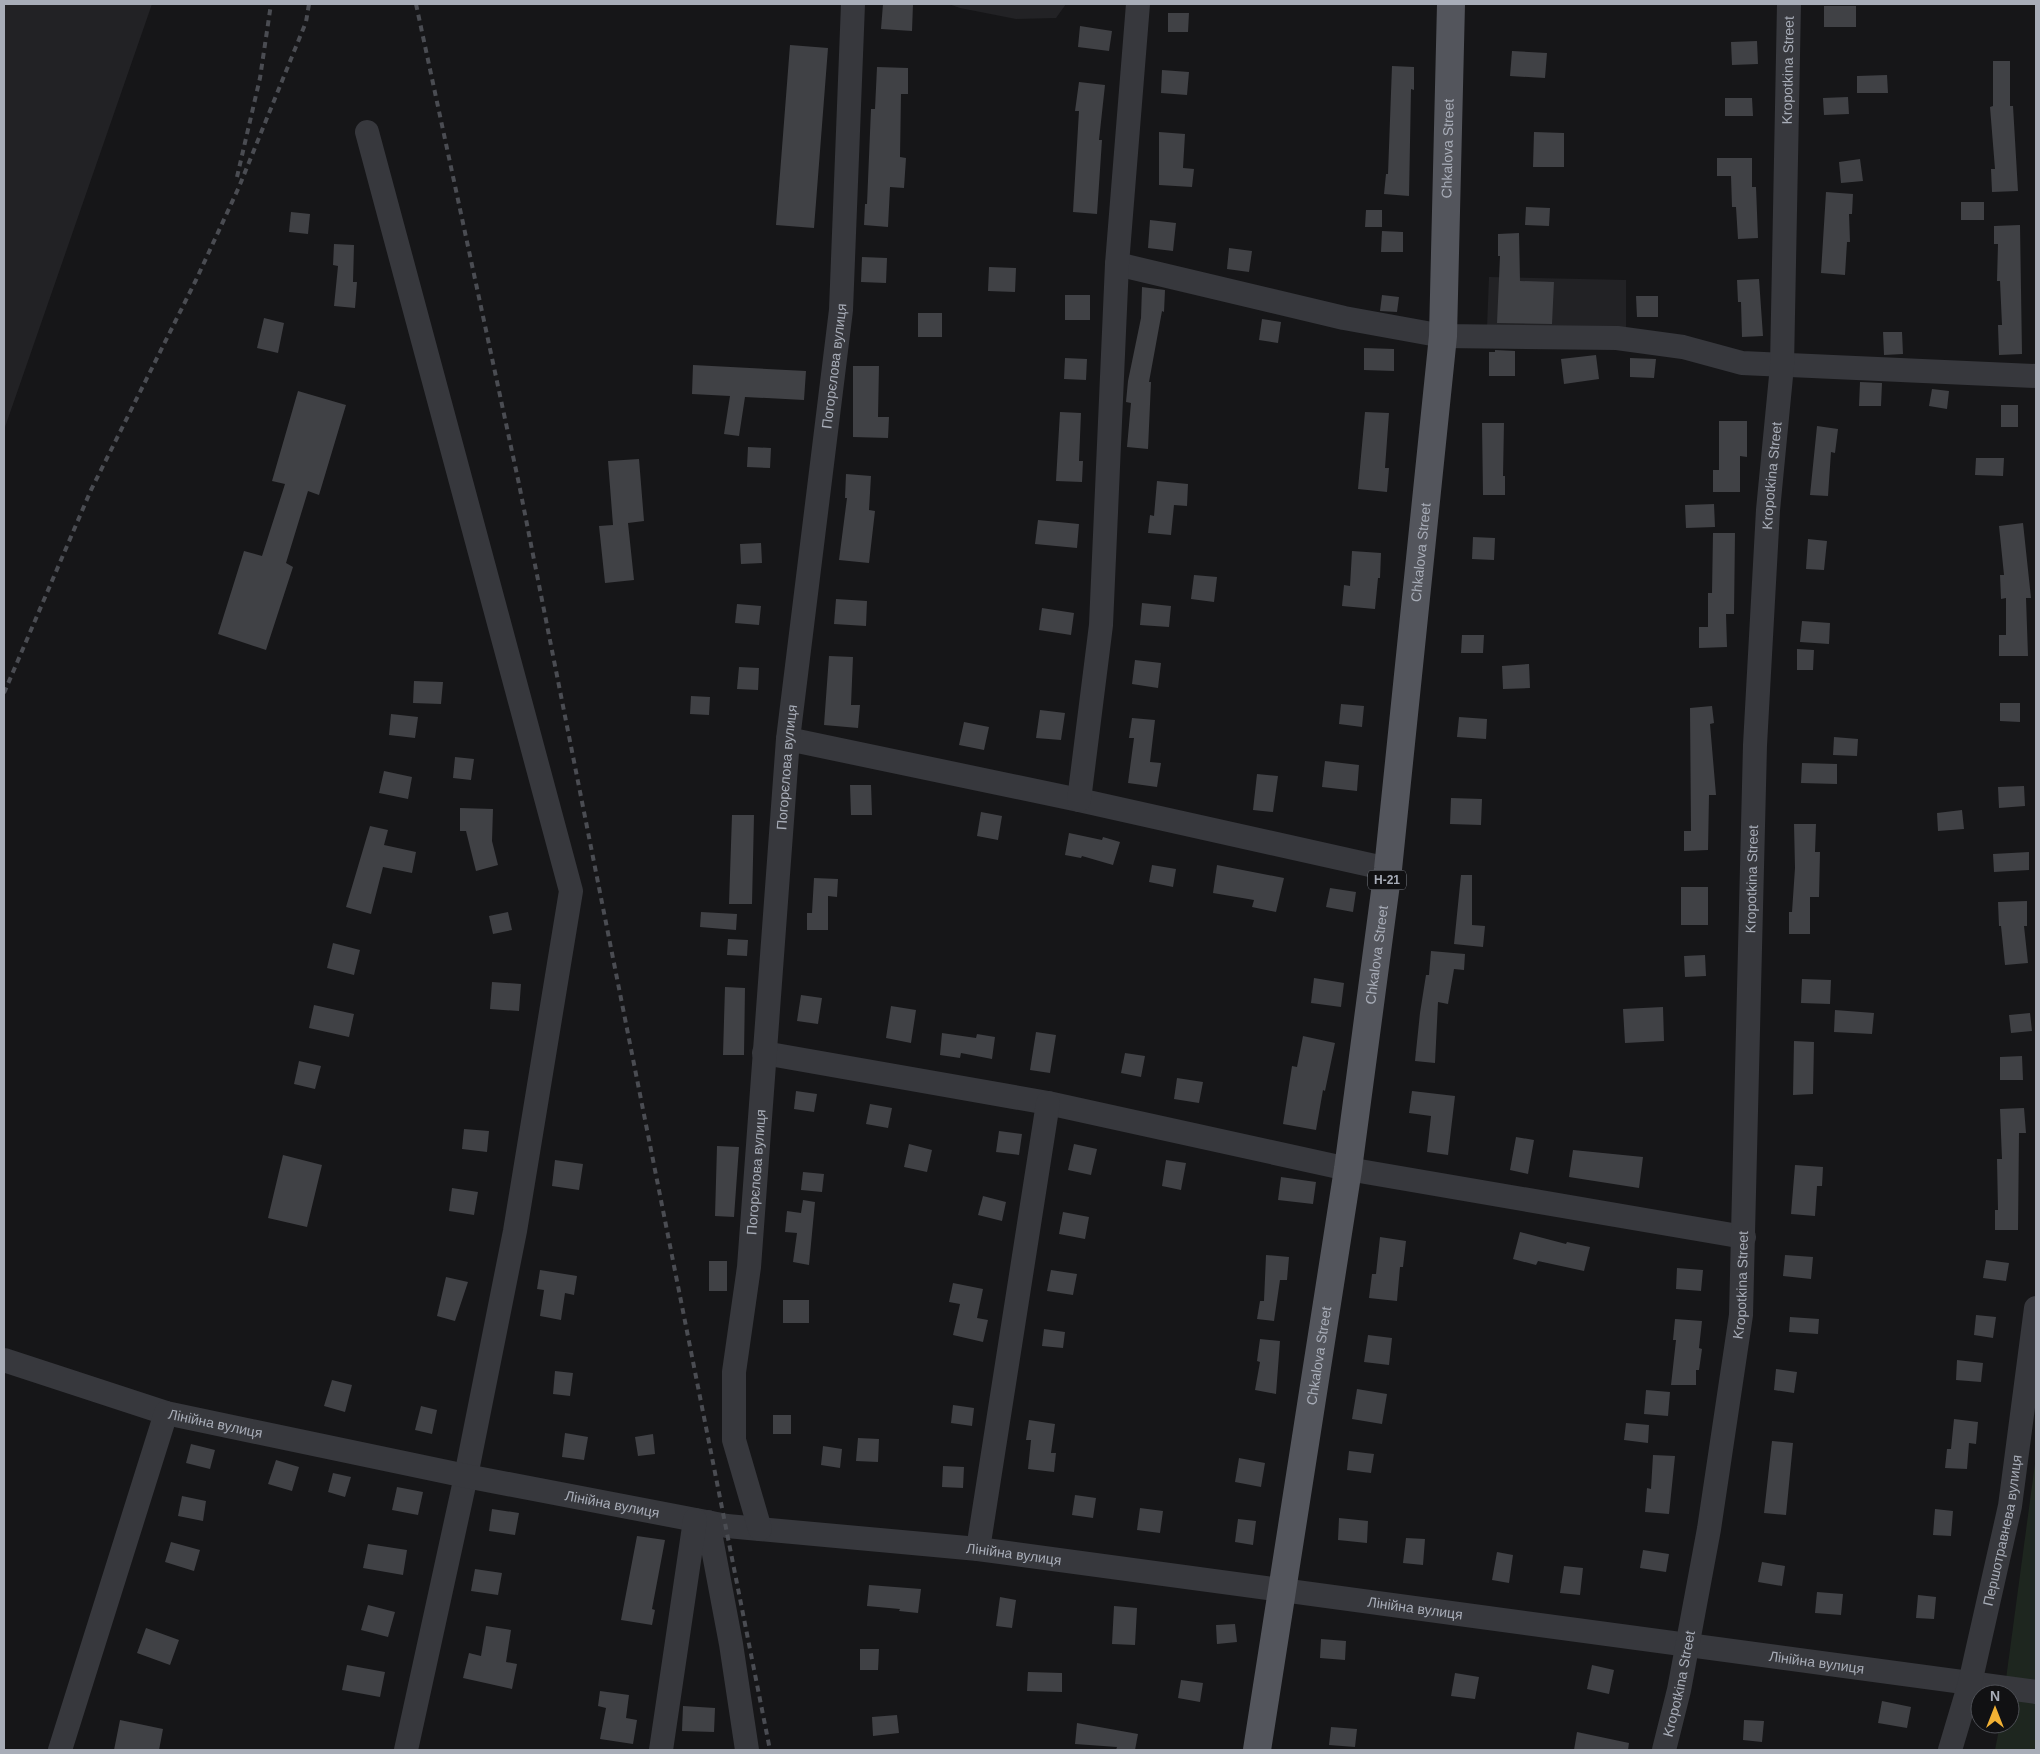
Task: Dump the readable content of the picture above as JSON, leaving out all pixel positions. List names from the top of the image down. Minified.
{"streets":{"main road":["Chkalova Street","Н-21"],"street":["Kropotkina Street","Погорєлова вулиця","Лінійна вулиця","Першотравнева вулиця"]},"crossings":[["Kropotkina Street","Лінійна вулиця"],["Chkalova Street","Лінійна вулиця"],["Погорєлова вулиця","Лінійна вулиця"],["Лінійна вулиця","Першотравнева вулиця"]],"north":"top"}
